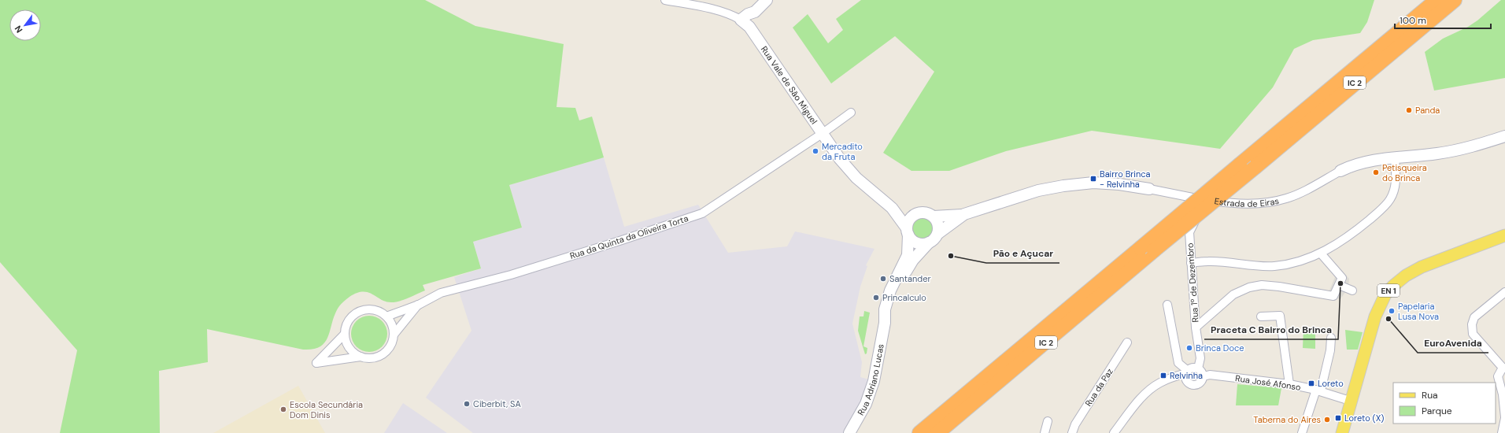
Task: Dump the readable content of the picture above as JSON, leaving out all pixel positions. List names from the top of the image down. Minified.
{"streets":{"highway":["IC 2"],"main road":["EN 1"],"street":["Rua Vale de São Miguel","Estrada de Eiras","Rua da Quinta da Oliveira Torta","Rua 1º de Dezembro","Rua Adriano Lucas","Rua José Afonso","Rua da Paz"]},"crossings":[["Rua Vale de São Miguel","Estrada de Eiras"],["Rua Vale de São Miguel","Rua da Quinta da Oliveira Torta"],["Rua Vale de São Miguel","Rua Adriano Lucas"],["Estrada de Eiras","Rua 1º de Dezembro"],["Estrada de Eiras","Rua Adriano Lucas"],["Rua 1º de Dezembro","Rua José Afonso"],["EN 1","Rua José Afonso"]],"places":{"other":["Panda","Mercadito da Fruta","Petisqueira do Brinca","Pão e Açucar","Santander","Praceta C Bairro do Brinca","Princalculo","Papelaria Lusa Nova","EuroAvenida","Brinca Doce","Ciberbit, SA","Escola Secundária Dom Dinis","Taberna do Aires"],"transit":["Bairro Brinca - Relvinha","Relvinha","Loreto","Loreto (X)"]},"legend":["Rua","Parque"],"scale_bar":"100 m","north":"bottom left"}
